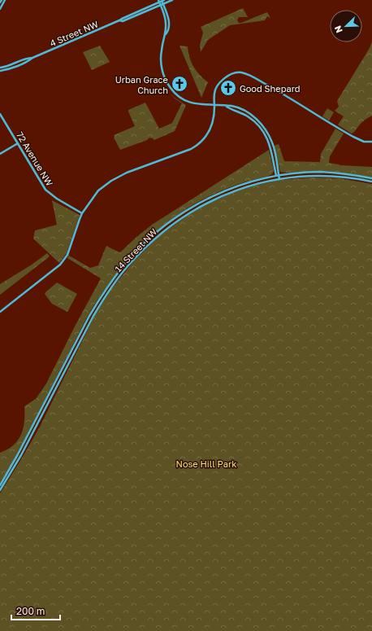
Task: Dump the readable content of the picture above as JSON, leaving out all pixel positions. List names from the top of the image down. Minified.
{"streets":{"main road":["4 Street NW","72 Avenue NW","14 Street NW"]},"parks":["Nose Hill Park"],"places":{"church":["Urban Grace Church","Good Shepard"]},"scale_bar":"200 m","north":"bottom left"}
